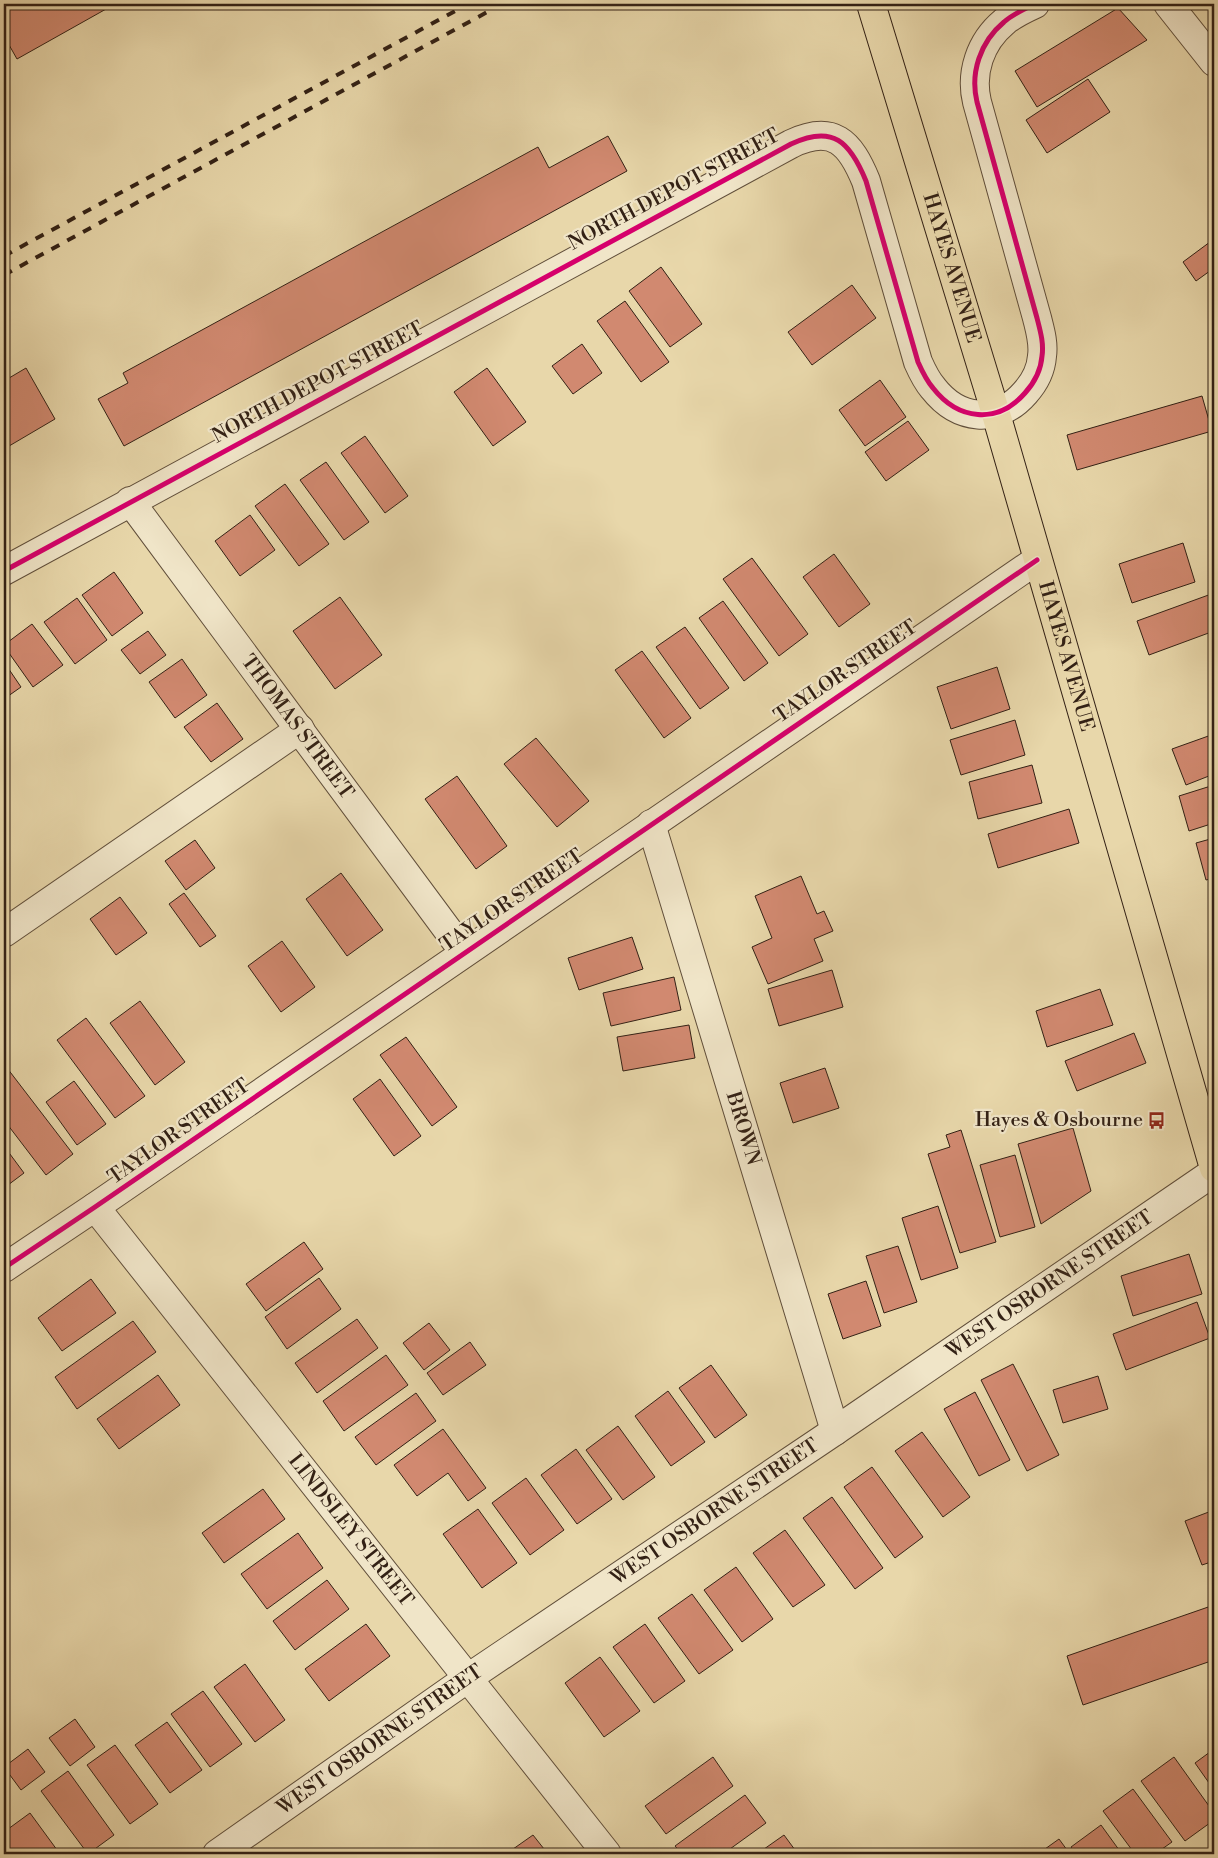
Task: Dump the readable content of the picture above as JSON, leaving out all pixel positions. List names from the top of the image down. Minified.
{"streets":{"main road":["HAYES AVENUE"],"street":["NORTH DEPOT STREET","TAYLOR STREET","THOMAS STREET","BROWN","WEST OSBORNE STREET","LINDSLEY STREET"]},"crossings":[["NORTH DEPOT STREET","HAYES AVENUE"],["NORTH DEPOT STREET","THOMAS STREET"],["HAYES AVENUE","TAYLOR STREET"],["HAYES AVENUE","WEST OSBORNE STREET"],["TAYLOR STREET","THOMAS STREET"],["TAYLOR STREET","BROWN"],["TAYLOR STREET","LINDSLEY STREET"],["BROWN","WEST OSBORNE STREET"],["WEST OSBORNE STREET","LINDSLEY STREET"]],"places":{"bus stop":["Hayes & Osbourne"]}}
